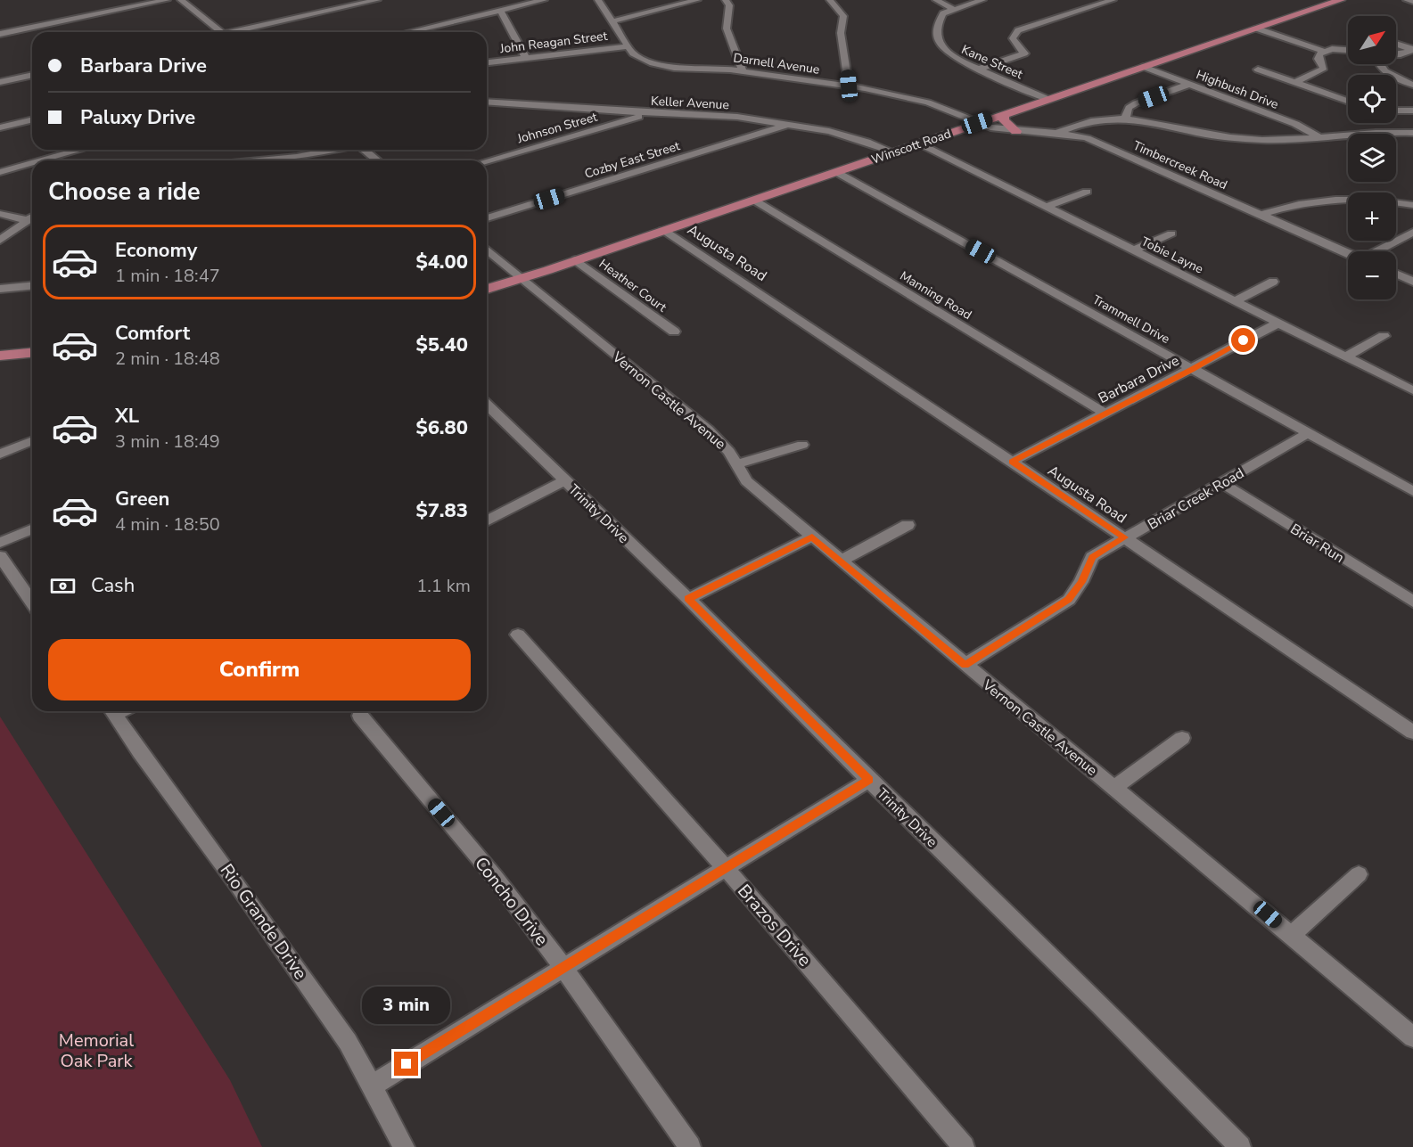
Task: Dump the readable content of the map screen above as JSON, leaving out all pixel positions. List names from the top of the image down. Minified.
{"streets":{"main road":["Winscott Road"],"street":["John Reagan Street","Kane Street","Darnell Avenue","Highbush Drive","Keller Avenue","Johnson Street","Cozby East Street","Timbercreek Road","Augusta Road","Tobie Layne","Heather Court","Manning Road","Trammell Drive","Barbara Drive","Vernon Castle Avenue","Briar Creek Road","Trinity Drive","Briar Run","Concho Drive","Rio Grande Drive","Brazos Drive"]},"crossings":[["John Reagan Street","Darnell Avenue"],["Kane Street","Winscott Road"],["Darnell Avenue","Winscott Road"],["Darnell Avenue","Timbercreek Road"],["Highbush Drive","Winscott Road"],["Keller Avenue","Johnson Street"],["Keller Avenue","Winscott Road"],["Keller Avenue","Cozby East Street"],["Winscott Road","Timbercreek Road"],["Winscott Road","Augusta Road"],["Winscott Road","Tobie Layne"],["Winscott Road","Heather Court"],["Winscott Road","Manning Road"],["Winscott Road","Trammell Drive"],["Winscott Road","Vernon Castle Avenue"],["Augusta Road","Barbara Drive"],["Augusta Road","Briar Creek Road"],["Tobie Layne","Barbara Drive"],["Manning Road","Barbara Drive"],["Trammell Drive","Barbara Drive"],["Trammell Drive","Briar Creek Road"],["Vernon Castle Avenue","Briar Creek Road"],["Briar Creek Road","Briar Run"]],"parks":["Memorial Oak Park"],"north":"top right","page":{"map_buttons":["+","−"],"banner":["Barbara Drive","Paluxy Drive"],"heading":"Choose a ride","list":[{"name":"Economy","note":"1 min · 18:47","value":"$4.00"},{"name":"Comfort","note":"2 min · 18:48","value":"$5.40"},{"name":"XL","note":"3 min · 18:49","value":"$6.80"},{"name":"Green","note":"4 min · 18:50","value":"$7.83"}],"pay":["Cash","1.1 km"],"buttons":"Confirm","bubble":"3 min"}}
